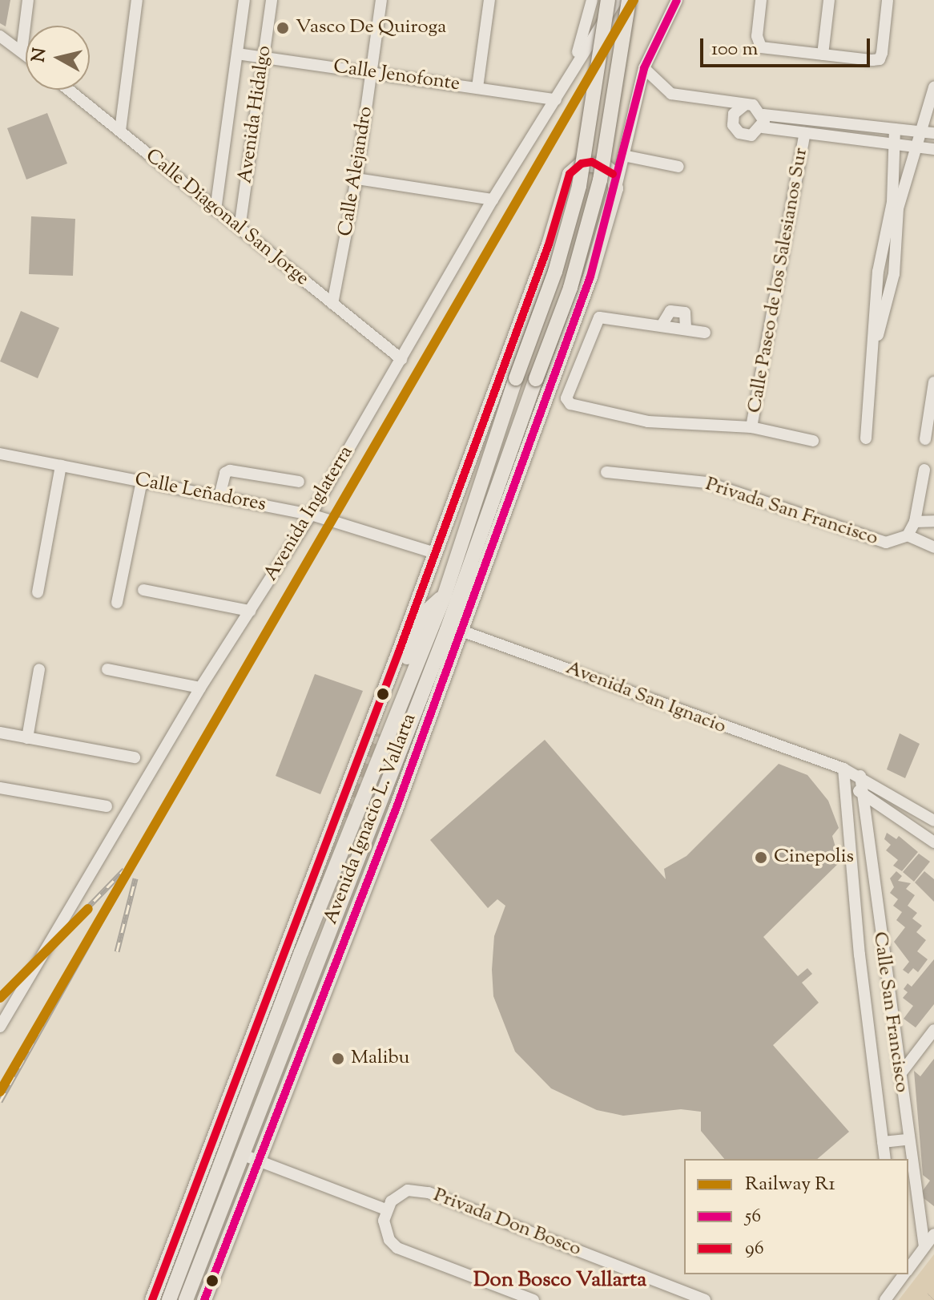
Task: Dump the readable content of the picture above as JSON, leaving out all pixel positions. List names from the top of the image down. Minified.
{"streets":{"main road":["Avenida Ignacio L. Vallarta"],"street":["Calle Jenofonte","Avenida Hidalgo","Calle Alejandro","Calle Diagonal San Jorge","Calle Paseo de los Salesianos Sur","Calle Leñadores","Privada San Francisco","Avenida Inglaterra","Avenida San Ignacio","Calle San Francisco","Privada Don Bosco"]},"crossings":[["Calle Jenofonte","Avenida Hidalgo"],["Calle Jenofonte","Calle Alejandro"],["Calle Jenofonte","Avenida Inglaterra"],["Avenida Hidalgo","Calle Diagonal San Jorge"],["Calle Alejandro","Calle Diagonal San Jorge"],["Calle Diagonal San Jorge","Avenida Inglaterra"],["Calle Leñadores","Avenida Inglaterra"],["Calle Leñadores","Avenida Ignacio L. Vallarta"],["Avenida San Ignacio","Avenida Ignacio L. Vallarta"],["Avenida San Ignacio","Calle San Francisco"]],"districts":["Don Bosco Vallarta"],"places":["Vasco De Quiroga","Cinepolis","Malibu"],"lines":["rail line R1","transit line 56","transit line 96"],"legend":["Railway R1","56","96"],"scale_bar":"100 m","north":"left"}
